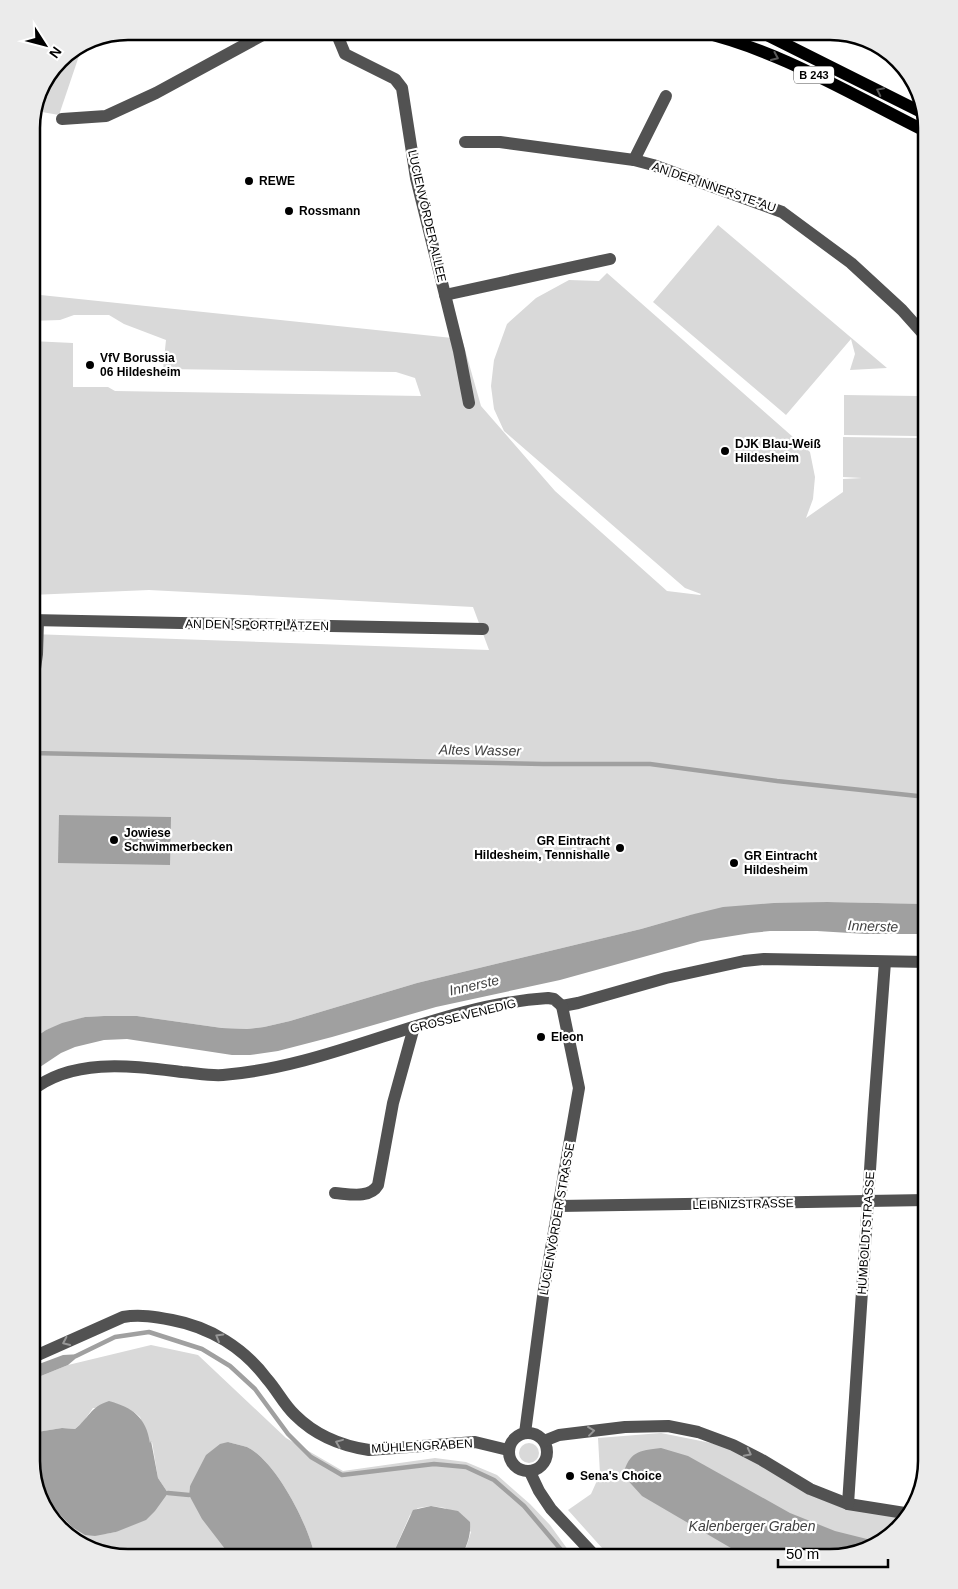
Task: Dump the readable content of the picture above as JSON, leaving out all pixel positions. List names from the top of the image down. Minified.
{"streets":{"main road":["B 243"],"street":["AN DER INNERSTE-AU","LUCIENVÖRDER ALLEE","AN DEN SPORTPLÄTZEN","GROSSE VENEDIG","LEIBNIZSTRASSE","LUCIENVÖRDER STRASSE","HUMBOLDTSTRASSE","MÜHLENGRABEN"]},"crossings":[["GROSSE VENEDIG","LUCIENVÖRDER STRASSE"],["GROSSE VENEDIG","HUMBOLDTSTRASSE"],["LEIBNIZSTRASSE","LUCIENVÖRDER STRASSE"],["LEIBNIZSTRASSE","HUMBOLDTSTRASSE"],["LUCIENVÖRDER STRASSE","MÜHLENGRABEN"]],"one_way":["MÜHLENGRABEN"],"water":["Altes Wasser","Innerste","Kalenberger Graben"],"places":["REWE","Rossmann","VfV Borussia 06 Hildesheim","DJK Blau-Weiß Hildesheim","Jowiese Schwimmerbecken","GR Eintracht Hildesheim, Tennishalle","GR Eintracht Hildesheim","Eleon","Sena's Choice"],"scale_bar":"50 m","north":"bottom right"}
